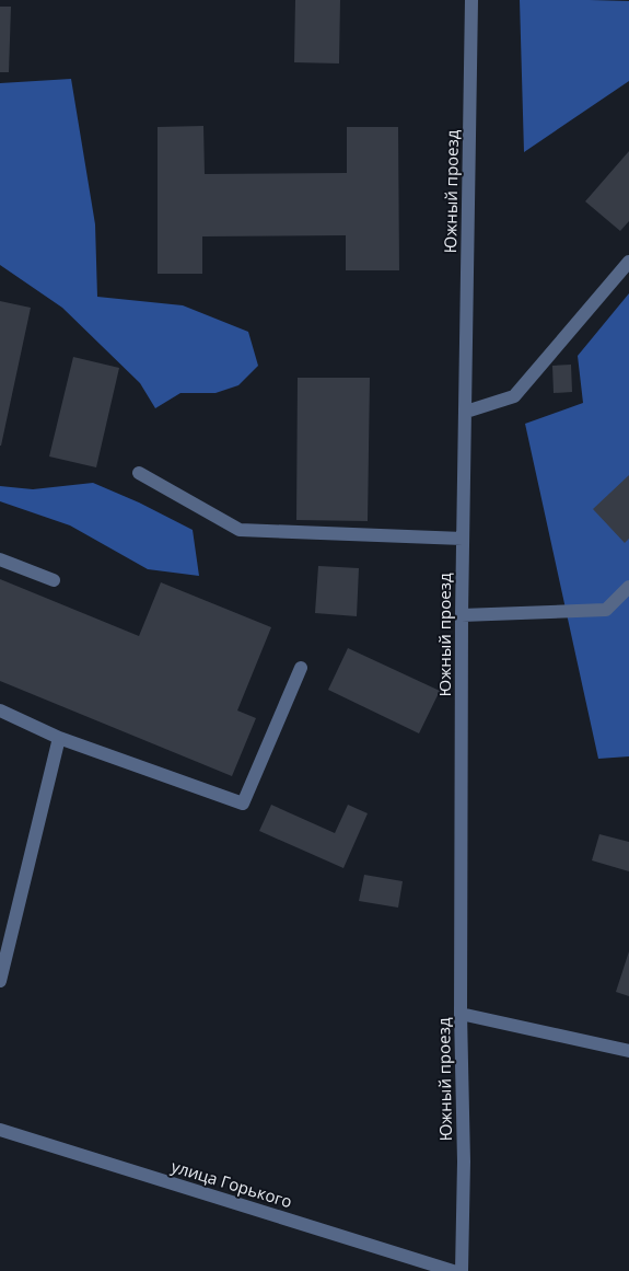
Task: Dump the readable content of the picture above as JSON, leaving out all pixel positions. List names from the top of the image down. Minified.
{"streets":{"street":["Южный проезд","улица Горького"]}}
